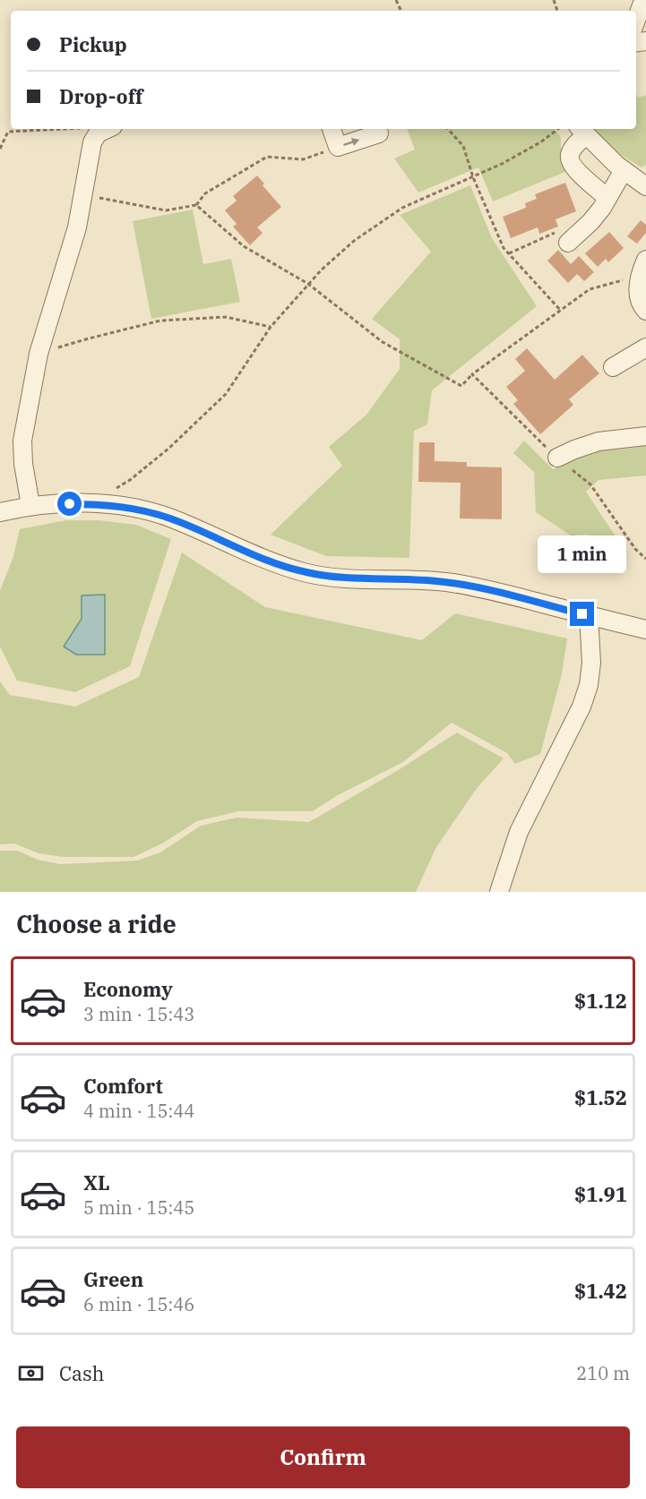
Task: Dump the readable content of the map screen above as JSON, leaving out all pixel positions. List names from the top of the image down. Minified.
{"page":{"banner":["Pickup","Drop-off"],"bubble":"1 min","heading":"Choose a ride","list":[{"name":"Economy","note":"3 min · 15:43","value":"$1.12"},{"name":"Comfort","note":"4 min · 15:44","value":"$1.52"},{"name":"XL","note":"5 min · 15:45","value":"$1.91"},{"name":"Green","note":"6 min · 15:46","value":"$1.42"}],"pay":["Cash","210 m"],"buttons":"Confirm"}}
